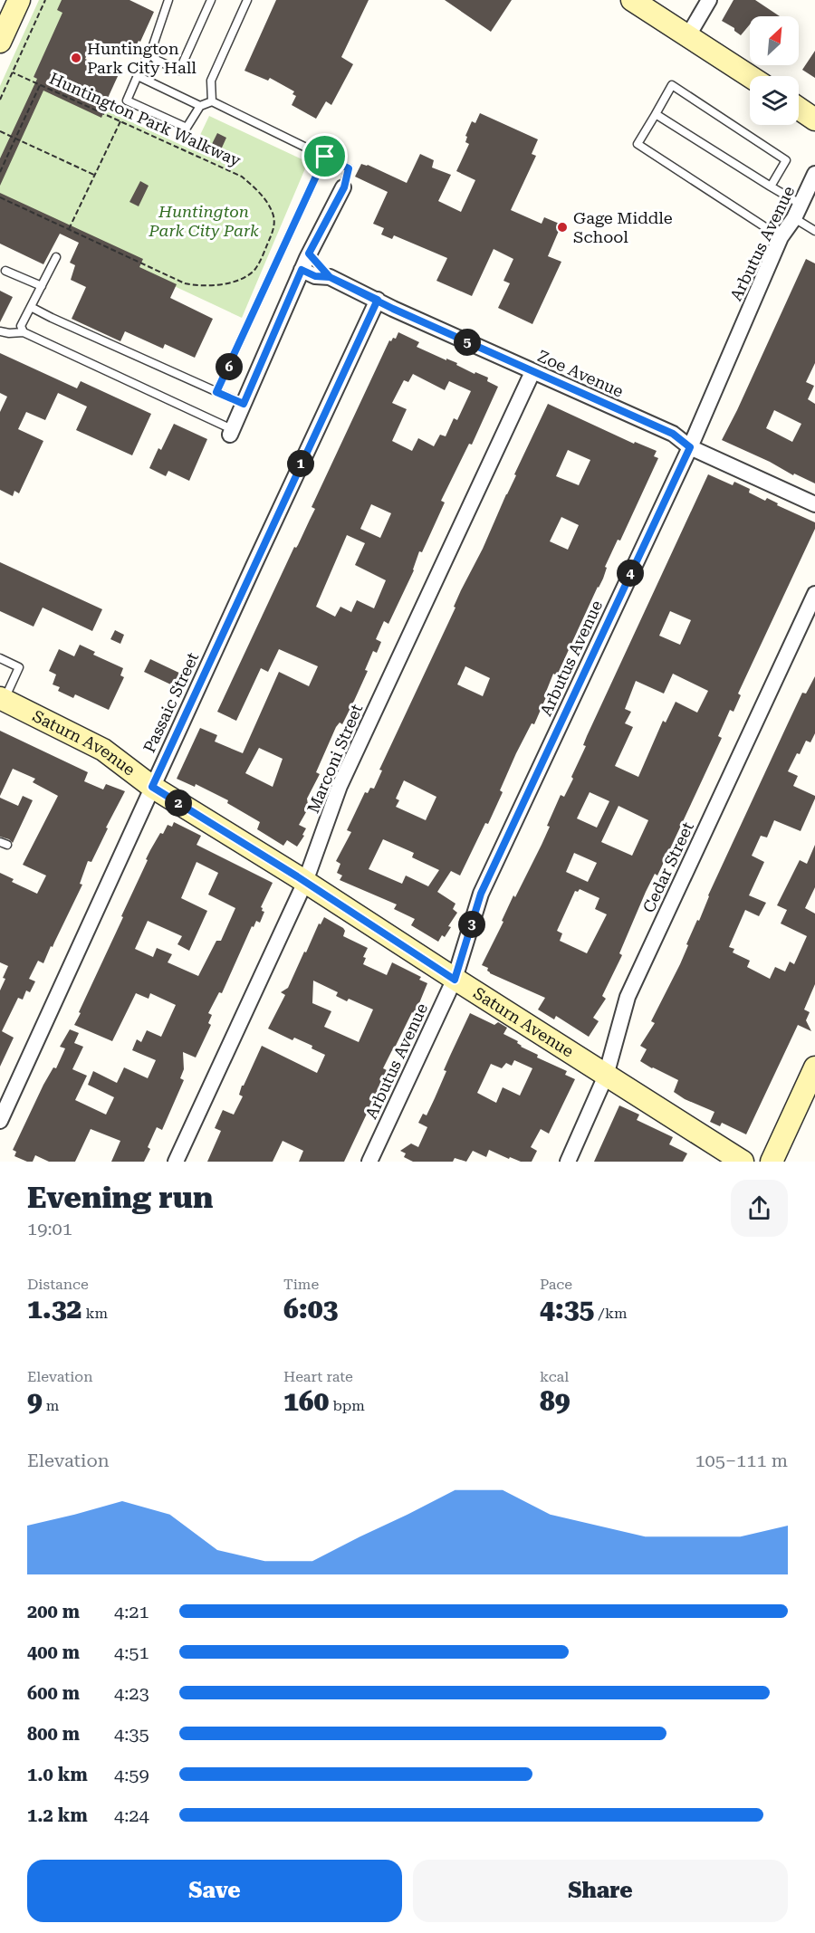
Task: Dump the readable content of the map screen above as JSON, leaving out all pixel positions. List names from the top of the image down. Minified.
{"streets":{"street":["Arbutus Avenue","Zoe Avenue","Passaic Street","Saturn Avenue","Marconi Street","Cedar Street"],"path":["Huntington Park Walkway"]},"crossings":[["Arbutus Avenue","Zoe Avenue"],["Arbutus Avenue","Saturn Avenue"],["Zoe Avenue","Passaic Street"],["Zoe Avenue","Marconi Street"],["Passaic Street","Saturn Avenue"],["Saturn Avenue","Marconi Street"],["Saturn Avenue","Cedar Street"]],"parks":["Huntington Park City Park"],"places":["Huntington Park City Hall","Gage Middle School"],"north":"top right","page":{"pins":["5","6","1","4","2","3"],"heading":["Evening run","19:01"],"stats":[["Distance","1.32 km"],["Time","6:03"],["Pace","4:35 /km"],["Elevation","9 m"],["Heart rate","160 bpm"],["kcal","89"]],"chart":["Elevation","105–111 m"],"list":[{"name":"200 m","note":"4:21"},{"name":"400 m","note":"4:51"},{"name":"600 m","note":"4:23"},{"name":"800 m","note":"4:35"},{"name":"1.0 km","note":"4:59"},{"name":"1.2 km","note":"4:24"}],"buttons":["Save","Share"]}}
